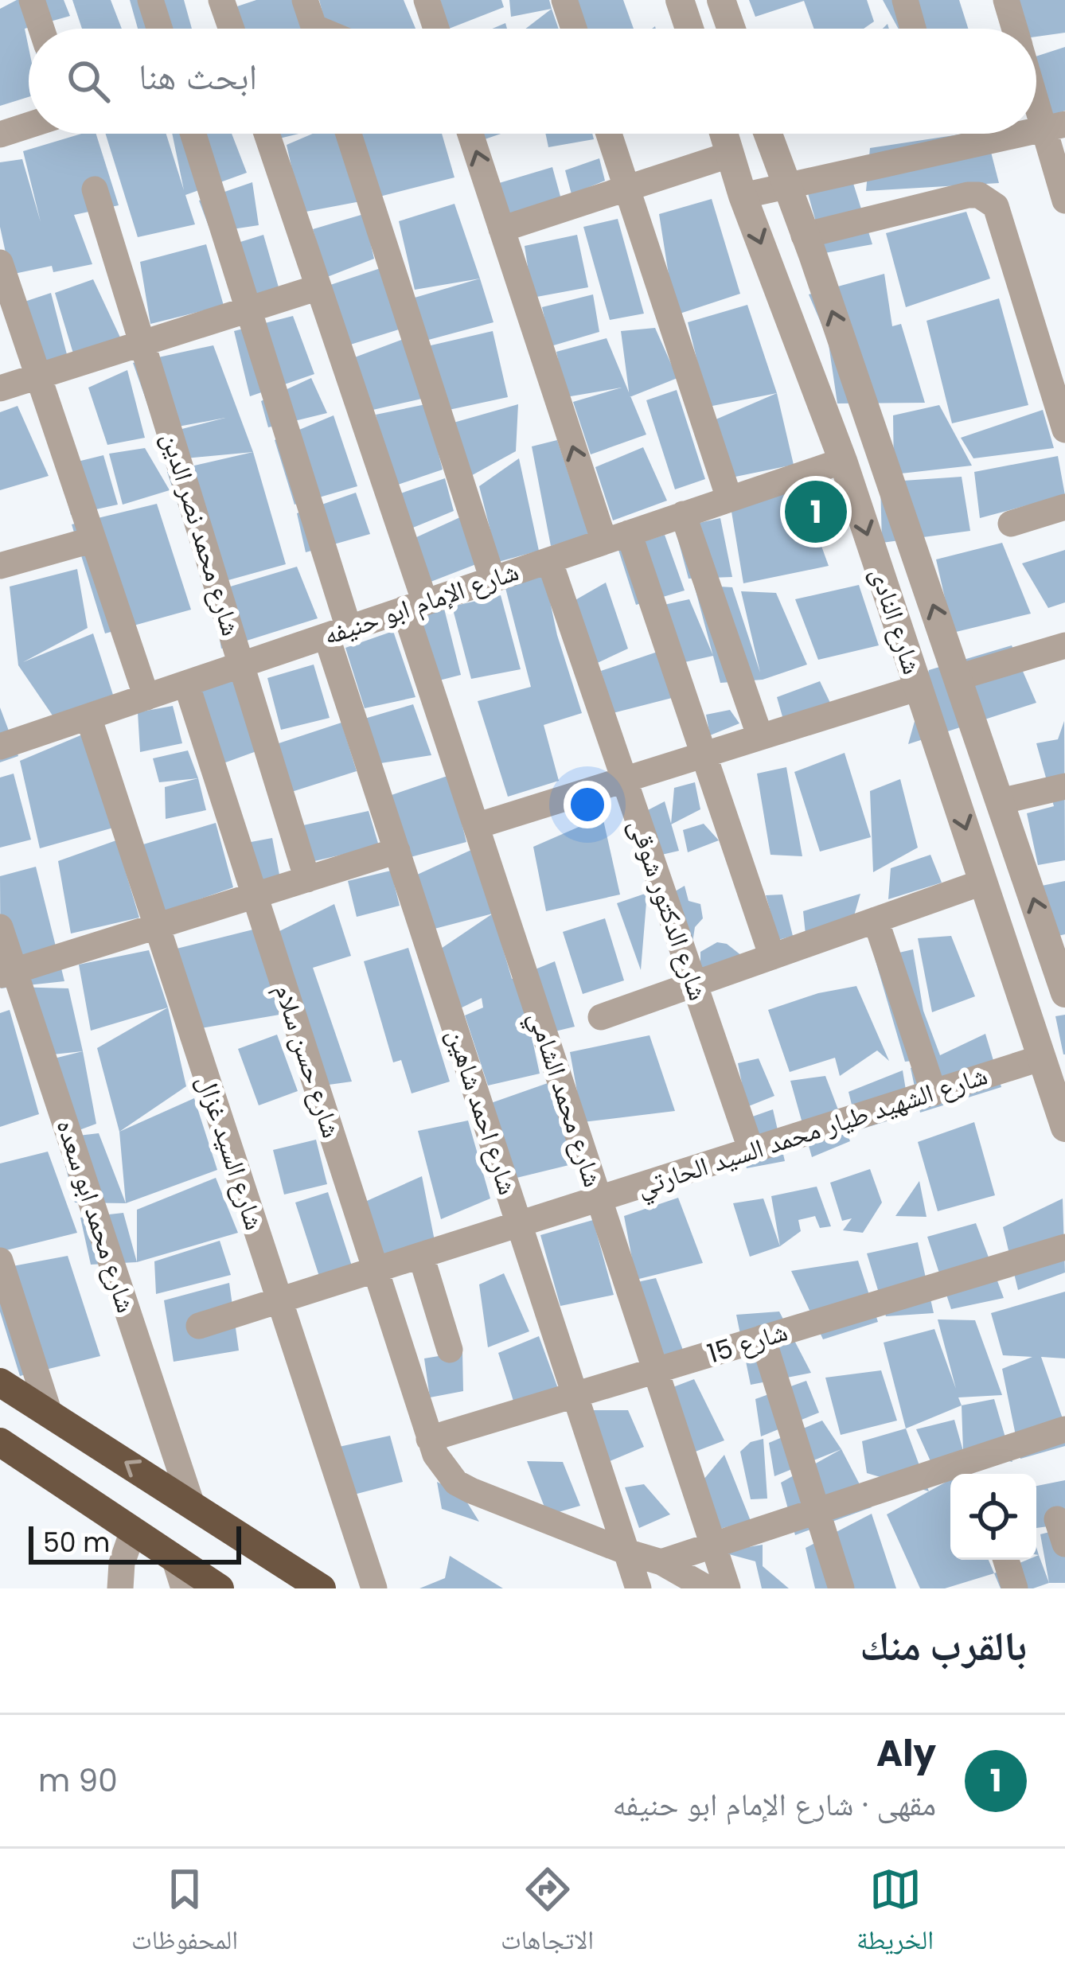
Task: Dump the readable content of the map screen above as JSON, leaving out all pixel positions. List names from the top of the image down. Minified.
{"streets":{"street":["شارع محمد نصر الدين","شارع الإمام ابو حنيفه","شارع النادى","شارع الدكتور شوقى","شارع حسن سلام","شارع محمد الشامي","شارع احمد شاهين","شارع الشهيد طيار محمد السيد الحارتي","شارع السيد غزال","شارع محمد ابو سعده","شارع 15"]},"crossings":[["شارع محمد نصر الدين","شارع الإمام ابو حنيفه"],["شارع الإمام ابو حنيفه","شارع النادى"],["شارع الإمام ابو حنيفه","شارع الدكتور شوقى"],["شارع الإمام ابو حنيفه","شارع حسن سلام"],["شارع الإمام ابو حنيفه","شارع محمد الشامي"],["شارع الإمام ابو حنيفه","شارع احمد شاهين"],["شارع الإمام ابو حنيفه","شارع السيد غزال"],["شارع النادى","شارع الشهيد طيار محمد السيد الحارتي"],["شارع الدكتور شوقى","شارع الشهيد طيار محمد السيد الحارتي"],["شارع حسن سلام","شارع احمد شاهين"],["شارع حسن سلام","شارع الشهيد طيار محمد السيد الحارتي"],["شارع حسن سلام","شارع 15"],["شارع محمد الشامي","شارع الشهيد طيار محمد السيد الحارتي"],["شارع محمد الشامي","شارع 15"],["شارع احمد شاهين","شارع الشهيد طيار محمد السيد الحارتي"],["شارع احمد شاهين","شارع 15"],["شارع الشهيد طيار محمد السيد الحارتي","شارع السيد غزال"]],"scale_bar":"50 m","page":{"search":"ابحث هنا","pins":"1","scale":"50 m","heading":"بالقرب منك","list":[{"mark":"1","name":"Aly","note":"مقهى · شارع الإمام ابو حنيفه","value":"90 m"}],"nav":["الخريطة","الاتجاهات","المحفوظات"]}}
